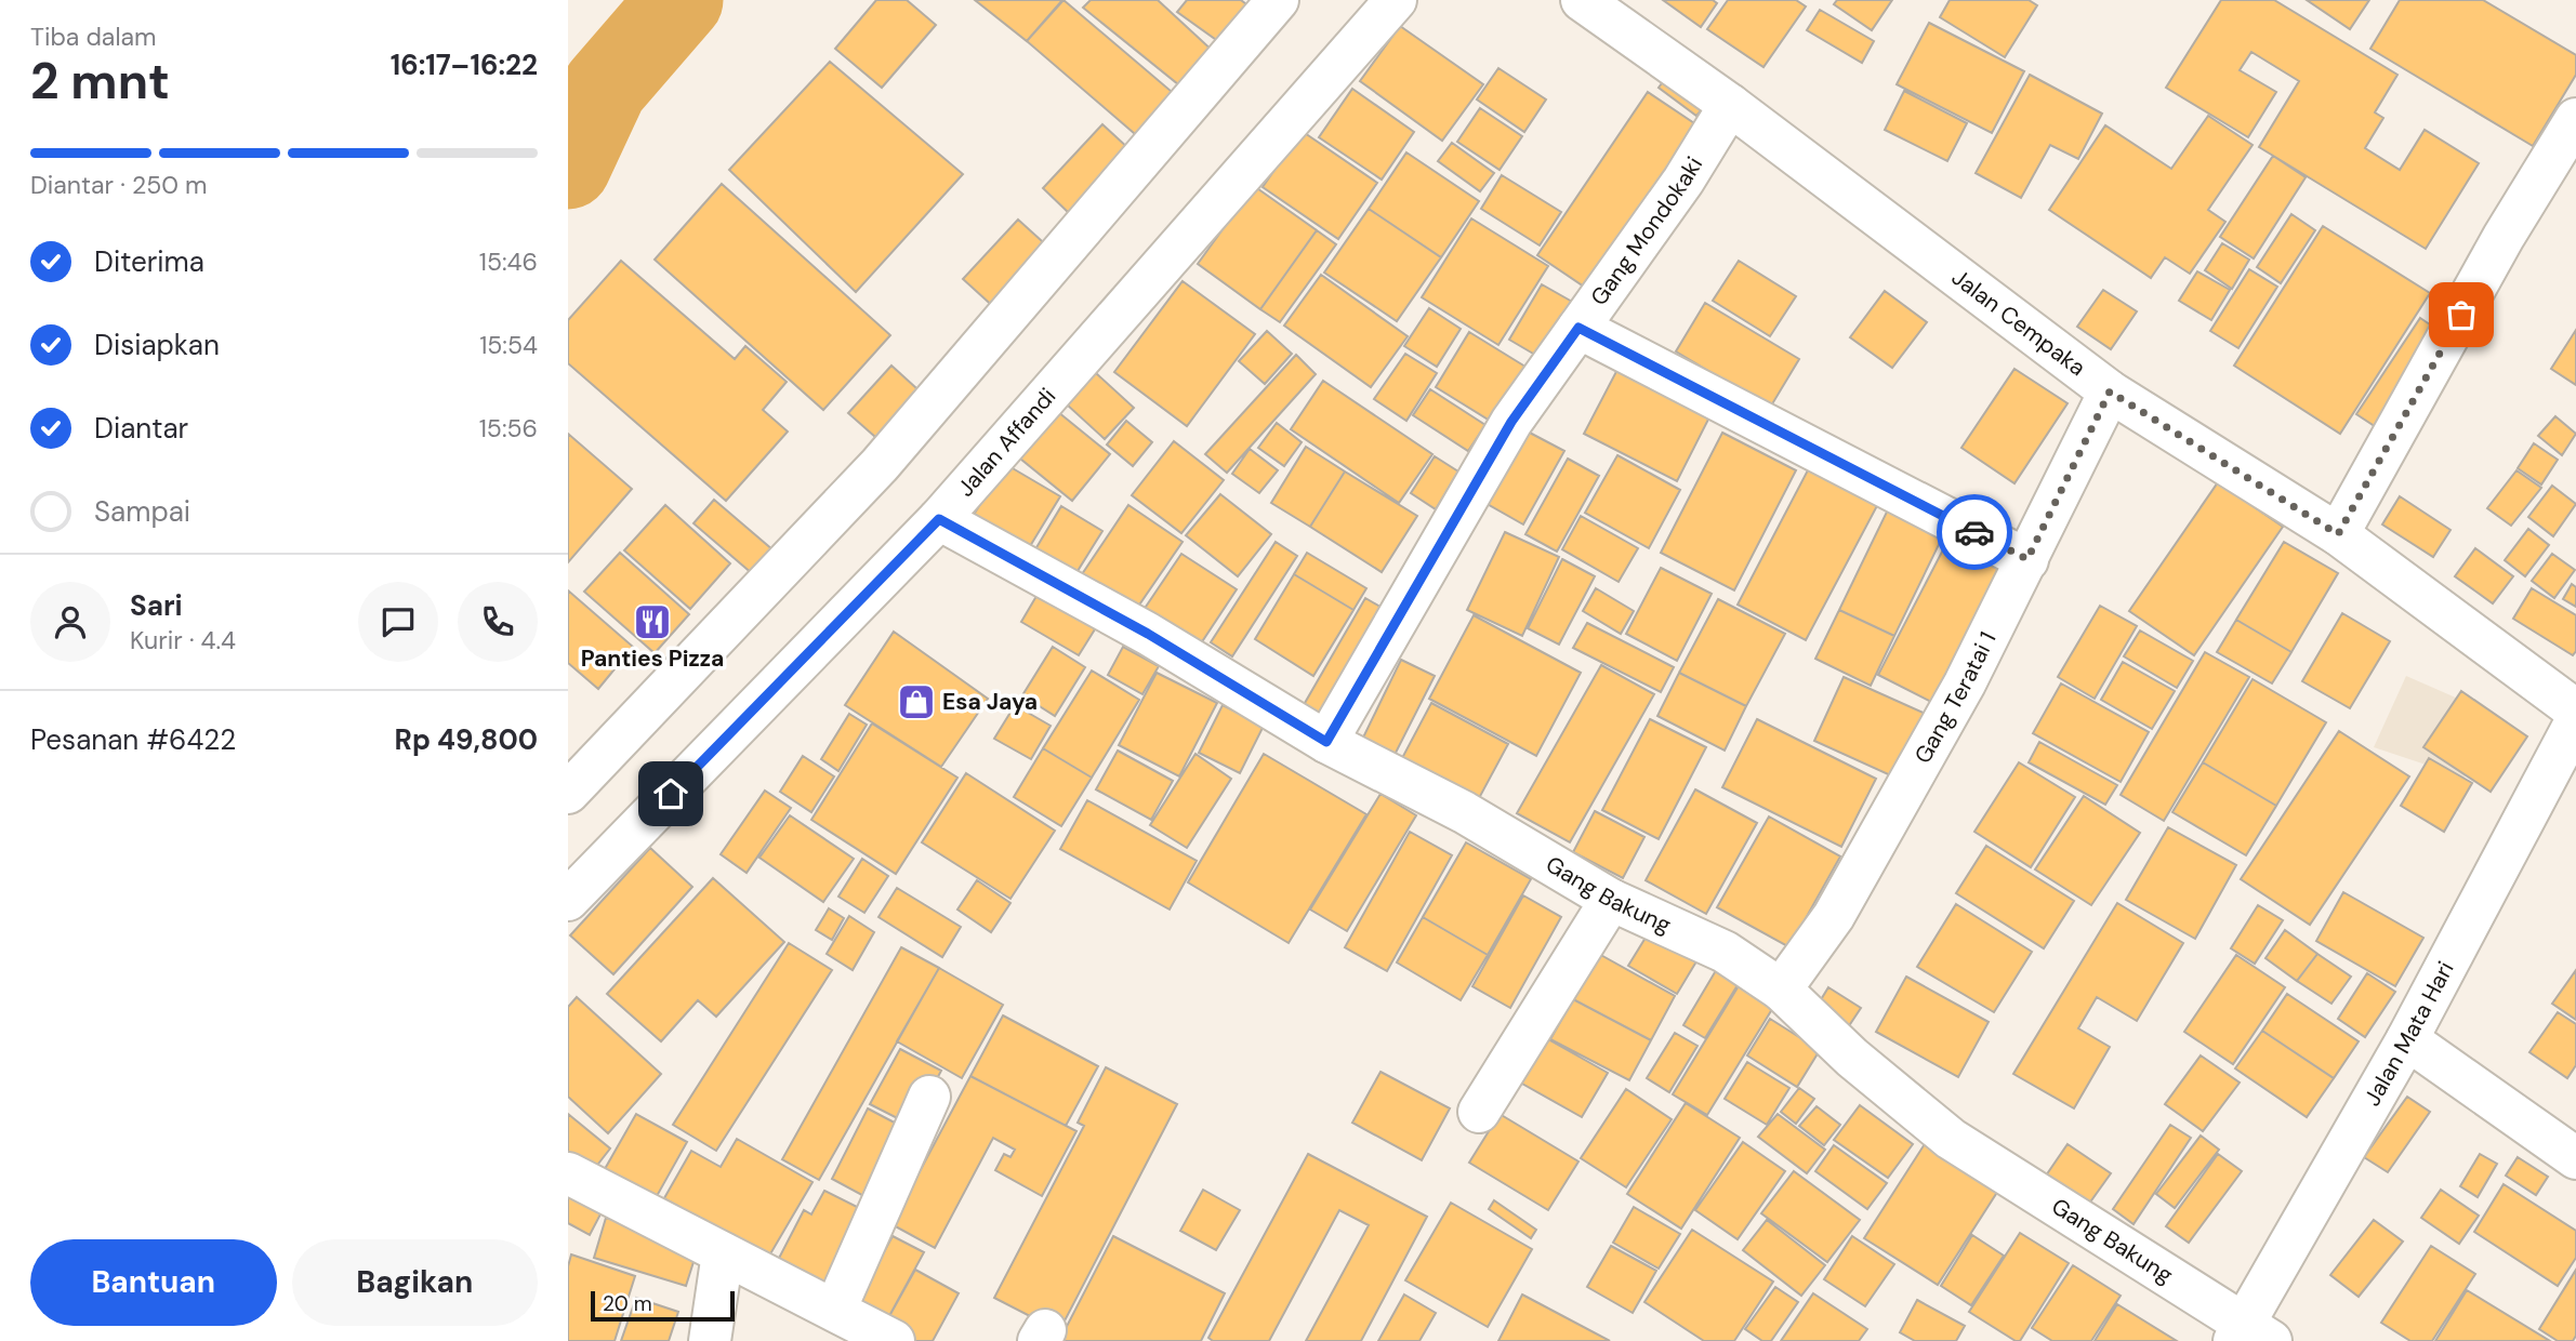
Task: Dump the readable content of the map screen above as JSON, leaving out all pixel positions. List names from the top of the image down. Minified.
{"streets":{"street":["Gang Mondokaki","Jalan Cempaka","Jalan Affandi","Gang Teratai 1","Gang Bakung","Jalan Mata Hari"]},"crossings":[["Gang Mondokaki","Jalan Cempaka"],["Gang Mondokaki","Gang Bakung"],["Jalan Cempaka","Gang Teratai 1"],["Jalan Affandi","Gang Bakung"],["Gang Teratai 1","Gang Bakung"],["Gang Bakung","Jalan Mata Hari"]],"places":{"restaurant":["Panties Pizza"],"shop":["Esa Jaya"]},"scale_bar":"20 m","page":{"heading":["2 mnt","Tiba dalam","16:17–16:22"],"panel":["Sari","Kurir · 4.4","Pesanan #6422","Rp 49,800"],"bar":"Diantar · 250 m","list":[["Diterima","15:46"],["Disiapkan","15:54"],["Diantar","15:56"],"Sampai"],"buttons":["Bantuan","Bagikan"],"scale":"20 m"}}
